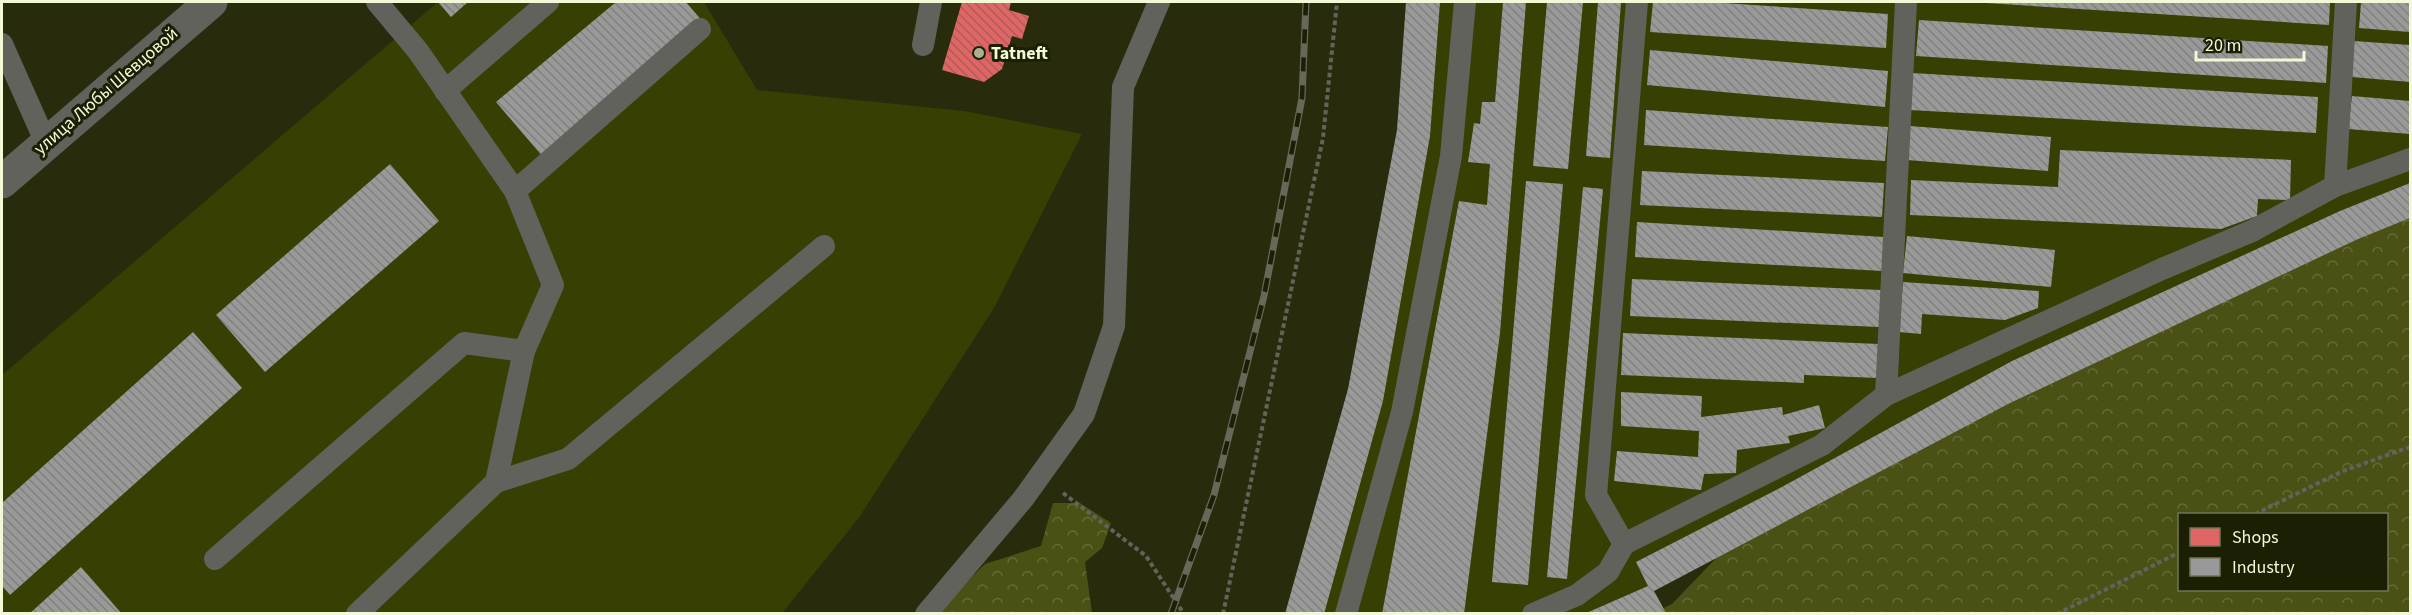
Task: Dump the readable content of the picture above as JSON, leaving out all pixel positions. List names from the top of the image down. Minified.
{"streets":{"street":["улица Любы Шевцовой"]},"places":["Tatneft"],"legend":["Shops","Industry"],"scale_bar":"20 m"}
